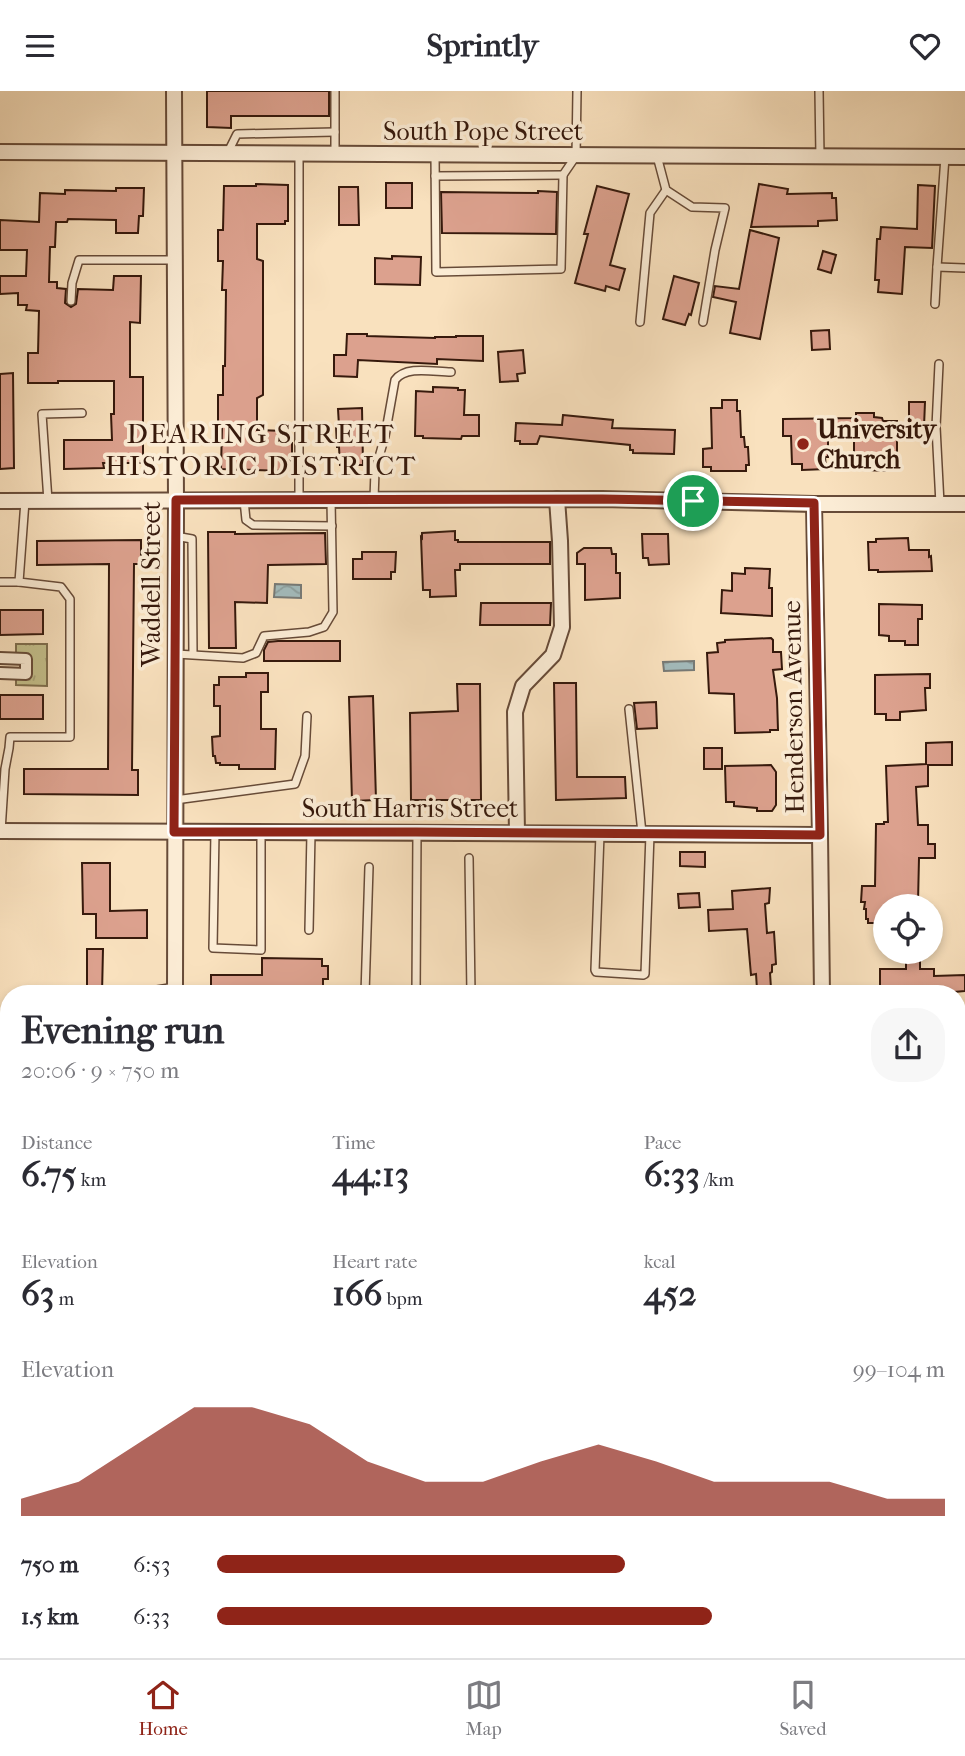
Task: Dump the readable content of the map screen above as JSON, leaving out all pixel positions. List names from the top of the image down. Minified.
{"streets":{"street":["South Pope Street","Waddell Street","Henderson Avenue","South Harris Street"]},"crossings":[["South Pope Street","Waddell Street"],["Waddell Street","South Harris Street"],["Henderson Avenue","South Harris Street"]],"districts":["DEARING STREET HISTORIC DISTRICT"],"places":["University Church"],"page":{"header":"Sprintly","heading":["Evening run","20:06 · 9 × 750 m"],"stats":[["Distance","6.75 km"],["Time","44:13"],["Pace","6:33 /km"],["Elevation","63 m"],["Heart rate","166 bpm"],["kcal","452"]],"chart":["Elevation","99–104 m"],"list":[{"name":"750 m","note":"6:53"},{"name":"1.5 km","note":"6:33"}],"tabs":["Home","Map","Saved"]}}
